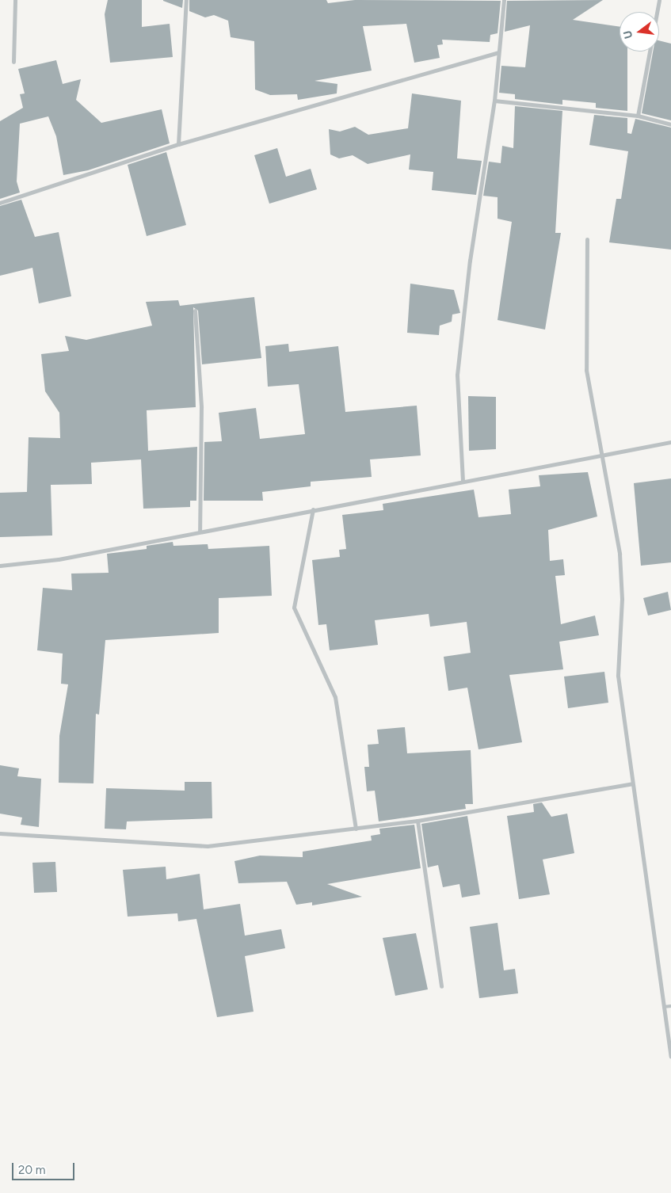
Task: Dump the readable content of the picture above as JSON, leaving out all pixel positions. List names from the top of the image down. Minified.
{"scale_bar":"20 m","north":"left"}
